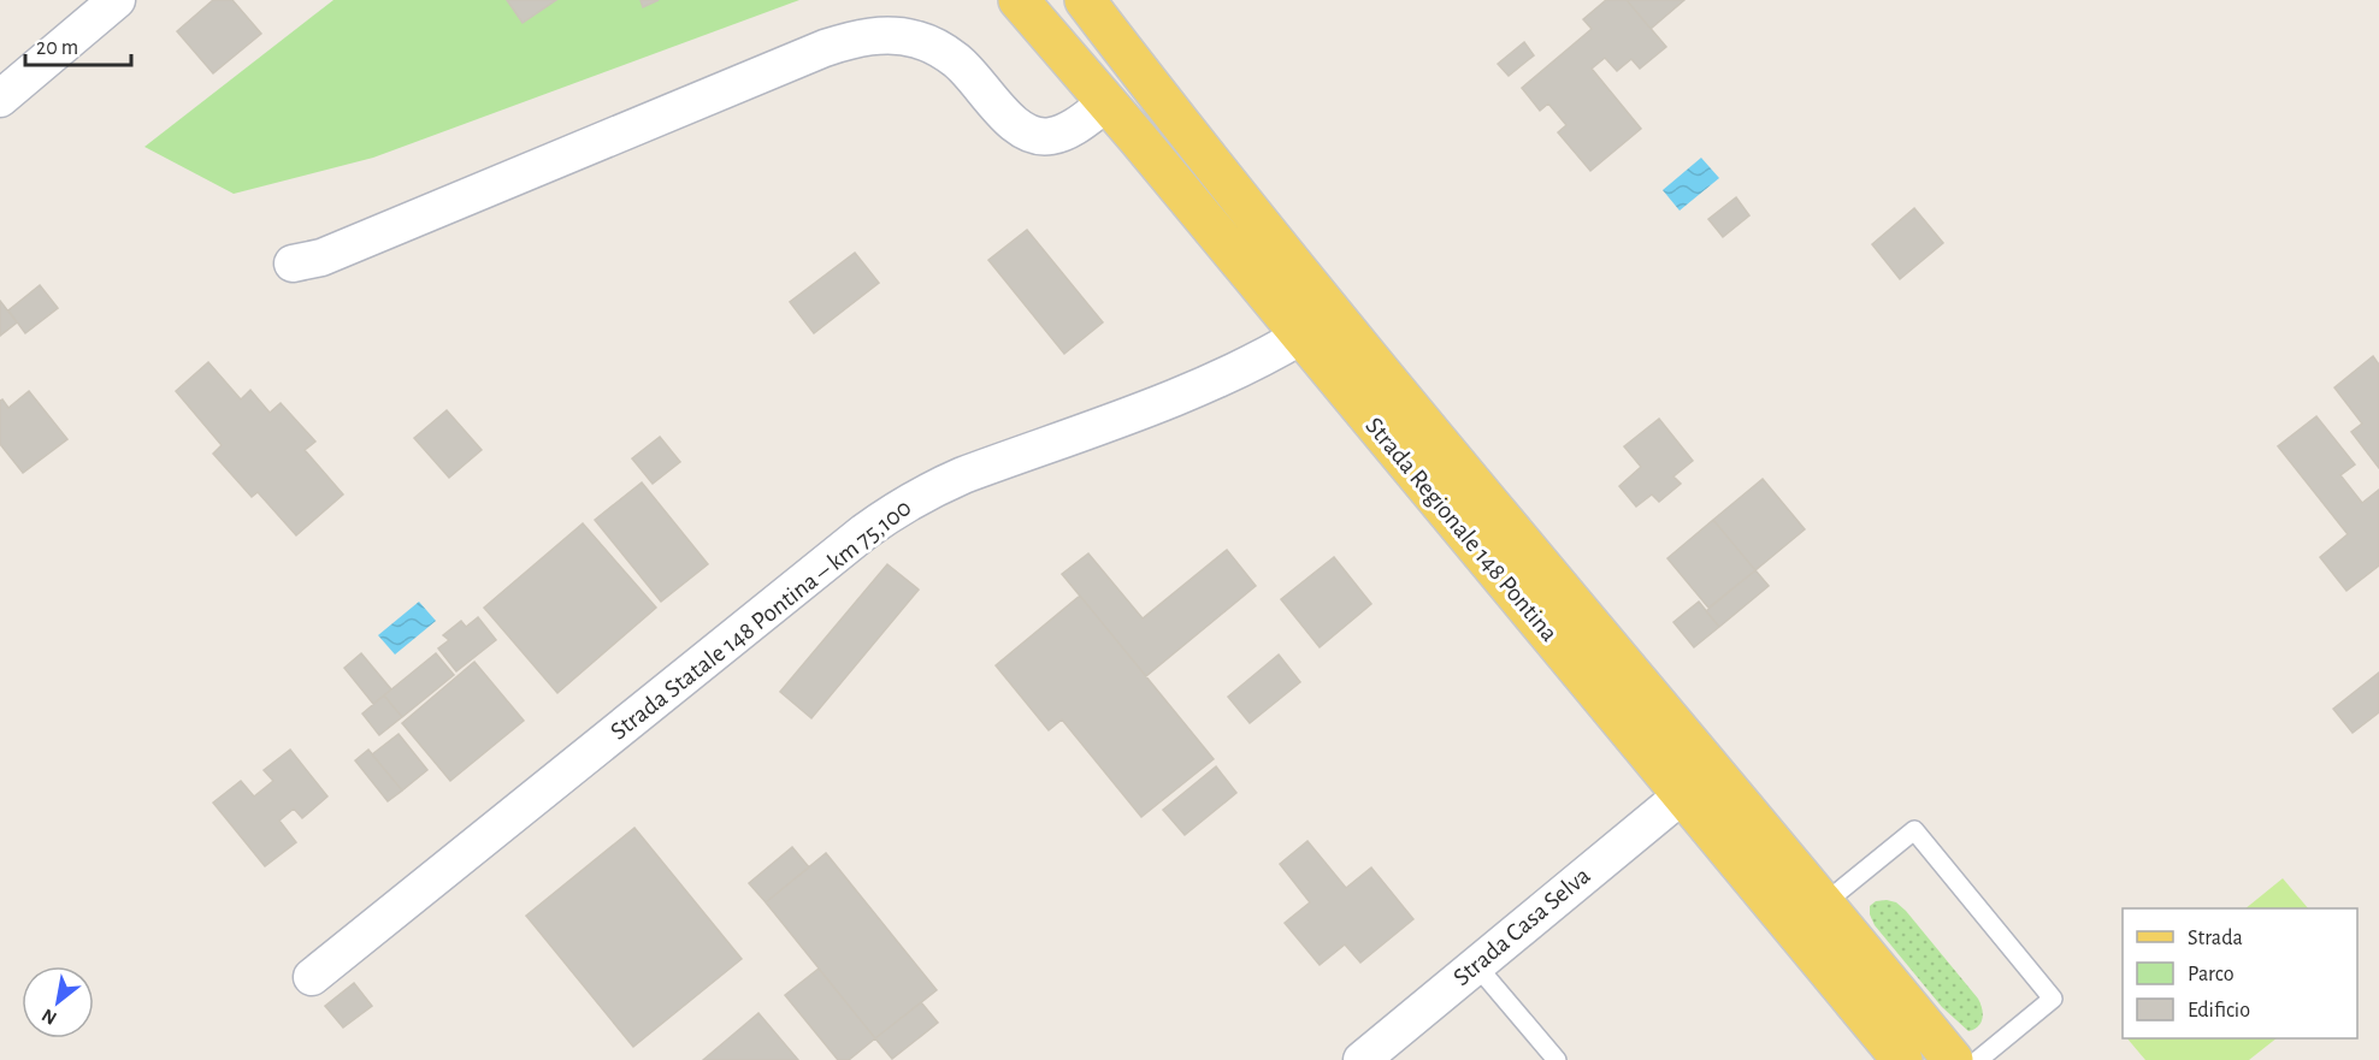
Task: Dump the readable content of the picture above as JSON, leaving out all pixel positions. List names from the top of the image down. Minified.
{"streets":{"main road":["Strada Regionale 148 Pontina"],"street":["Strada Statale 148 Pontina – km 75,100","Strada Casa Selva"]},"crossings":[["Strada Regionale 148 Pontina","Strada Statale 148 Pontina – km 75,100"],["Strada Regionale 148 Pontina","Strada Casa Selva"]],"legend":["Strada","Parco","Edificio"],"scale_bar":"20 m","north":"bottom left"}
